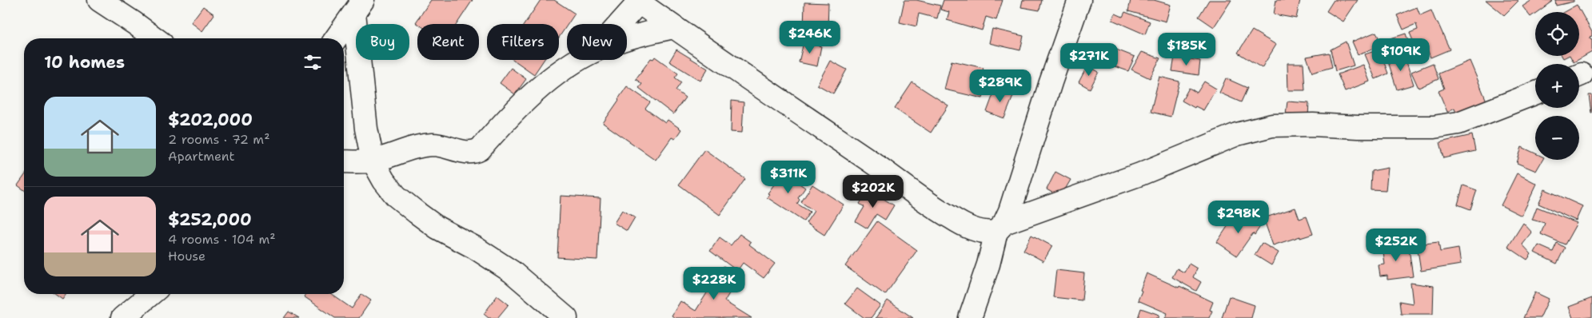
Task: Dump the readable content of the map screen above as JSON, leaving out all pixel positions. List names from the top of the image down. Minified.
{"page":{"map_buttons":["+","−"],"price":["$246K","$185K","$109K","$271K","$289K","$311K","$202K","$298K","$252K","$228K"],"chip":["Buy","Rent","Filters","New"],"heading":"10 homes","list":[{"name":"$202,000","note":"2 rooms · 72 m² · Apartment"},{"name":"$252,000","note":"4 rooms · 104 m² · House"}]}}
